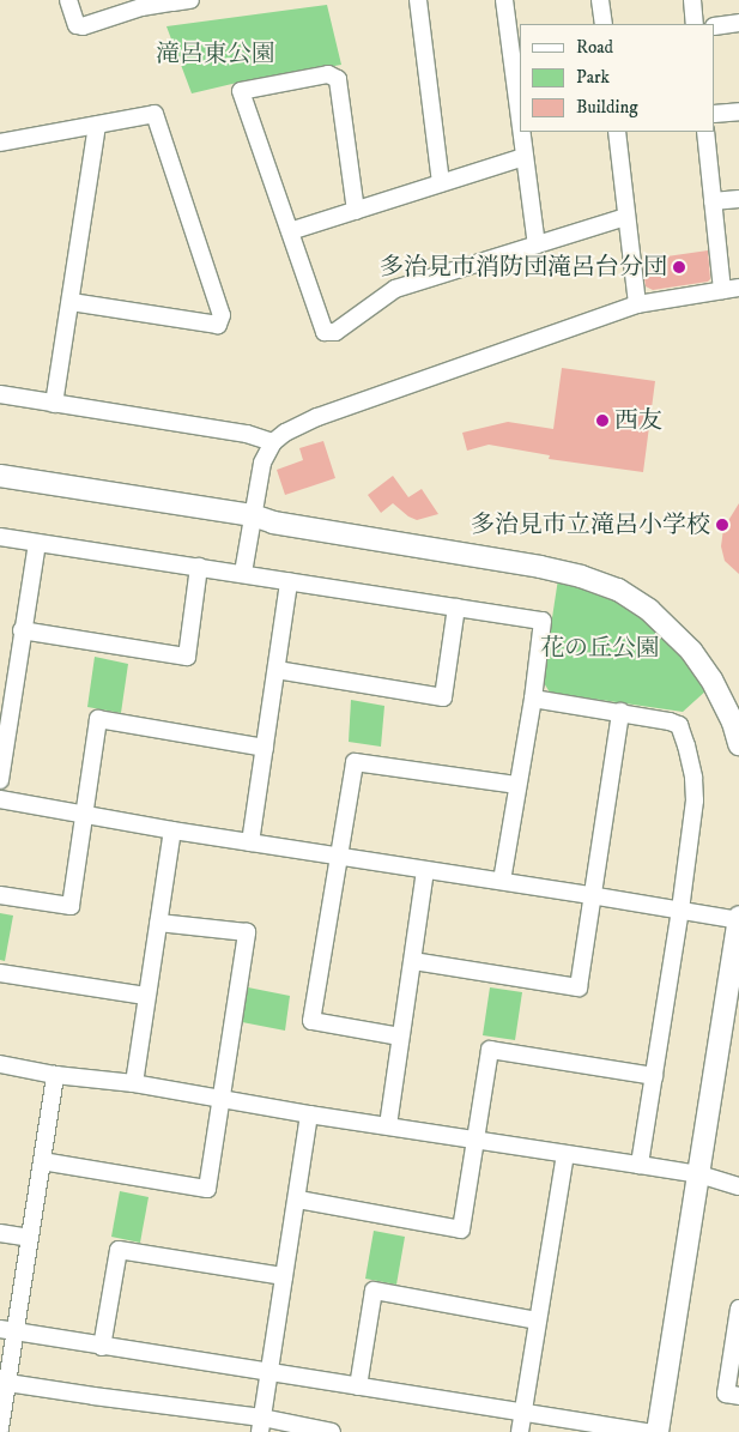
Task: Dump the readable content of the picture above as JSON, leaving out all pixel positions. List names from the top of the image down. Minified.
{"parks":["滝呂東公園","花の丘公園"],"places":["多治見市消防団滝呂台分団","西友","多治見市立滝呂小学校"],"legend":["Road","Park","Building"]}
